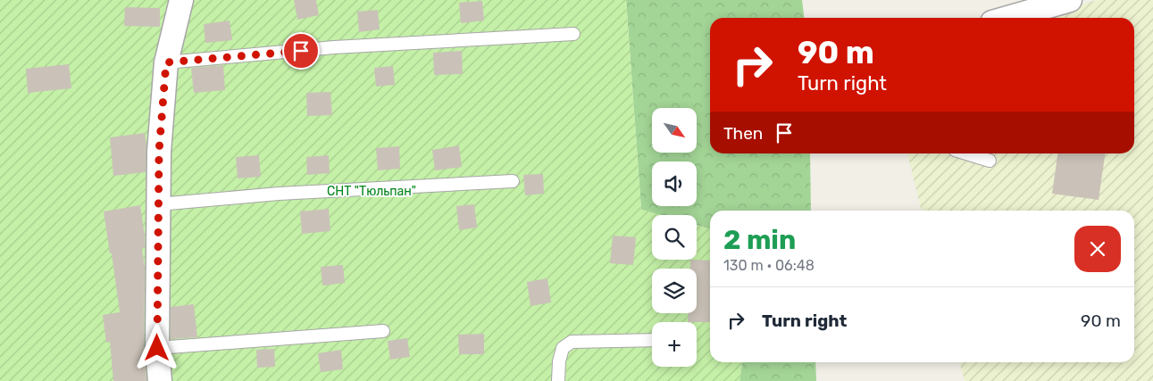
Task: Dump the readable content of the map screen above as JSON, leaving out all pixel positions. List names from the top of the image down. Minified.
{"parks":["СНТ \"Тюльпан\""],"north":"bottom right","page":{"turn":["90 m","Turn right"],"map_buttons":"+","then":"Then","heading":["2 min","130 m · 06:48"],"list":[{"name":"Turn right","value":"90 m"}]}}
